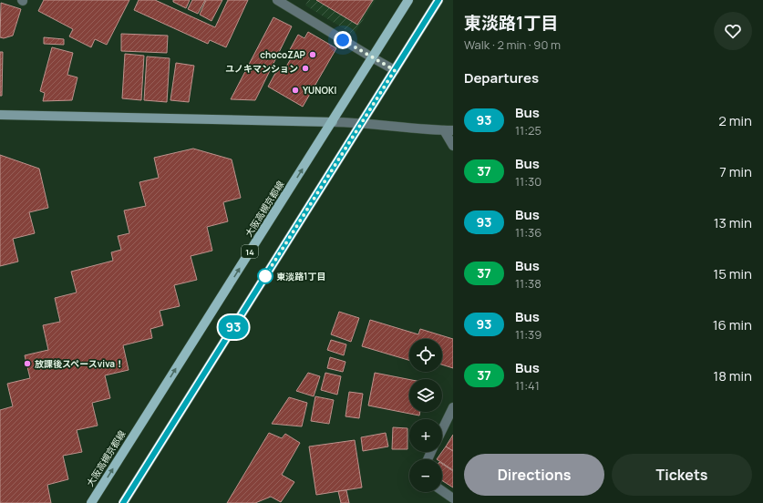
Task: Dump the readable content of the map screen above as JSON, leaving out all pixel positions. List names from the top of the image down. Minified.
{"streets":{"main road":["大阪高槻京都線","14"]},"places":["chocoZAP","ユノキマンション","YUNOKI","東淡路1丁目","放課後スペースviva！"],"lines":["bus line 93"],"page":{"on_map":"93","heading":[["東淡路1丁目","Walk · 2 min · 90 m"],"Departures"],"list":[{"mark":"93","name":"Bus","note":"11:25","value":"2 min"},{"mark":"37","name":"Bus","note":"11:30","value":"7 min"},{"mark":"93","name":"Bus","note":"11:36","value":"13 min"},{"mark":"37","name":"Bus","note":"11:38","value":"15 min"},{"mark":"93","name":"Bus","note":"11:39","value":"16 min"},{"mark":"37","name":"Bus","note":"11:41","value":"18 min"}],"map_buttons":["+","−"],"buttons":["Directions","Tickets"]}}
